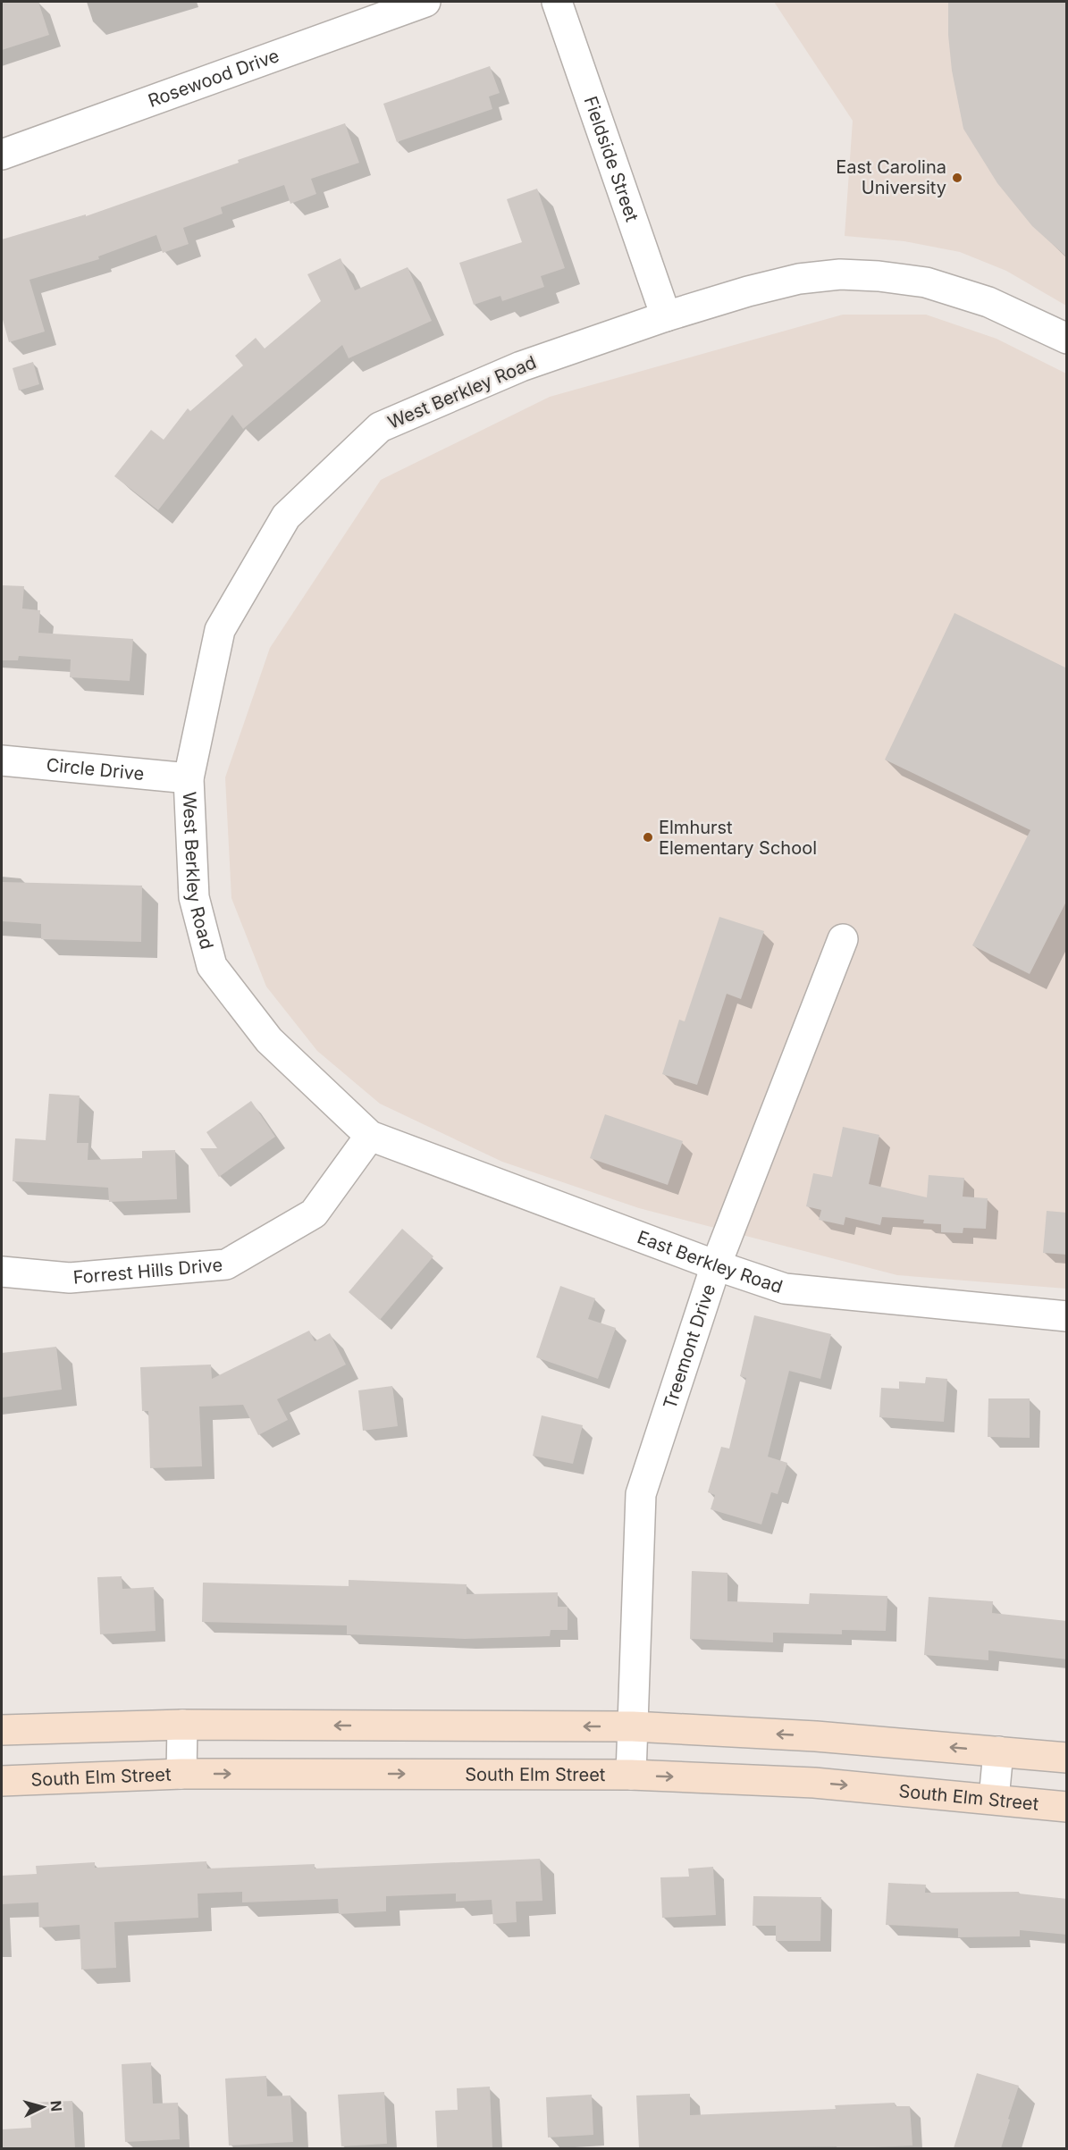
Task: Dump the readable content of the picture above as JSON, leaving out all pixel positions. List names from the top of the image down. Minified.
{"streets":{"street":["Rosewood Drive","Fieldside Street","West Berkley Road","Circle Drive","East Berkley Road","Forrest Hills Drive","Treemont Drive","South Elm Street"]},"crossings":[["Fieldside Street","West Berkley Road"],["West Berkley Road","Circle Drive"],["West Berkley Road","East Berkley Road"],["West Berkley Road","Forrest Hills Drive"],["East Berkley Road","Forrest Hills Drive"],["East Berkley Road","Treemont Drive"],["Treemont Drive","South Elm Street"]],"places":["East Carolina University","Elmhurst Elementary School"],"north":"right"}
